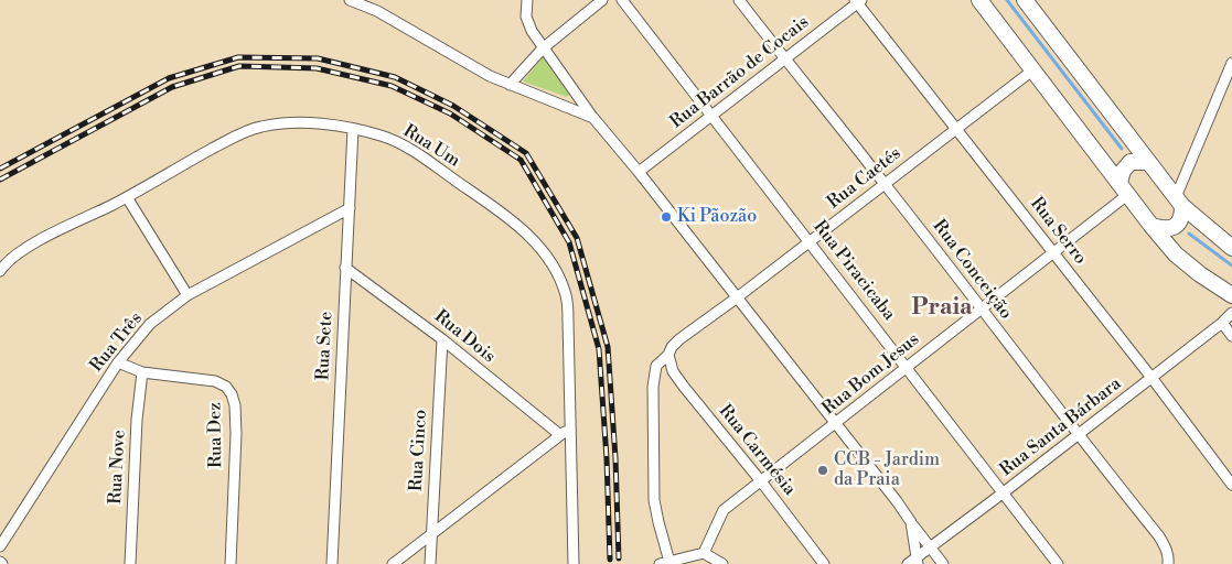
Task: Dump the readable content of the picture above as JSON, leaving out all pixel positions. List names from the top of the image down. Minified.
{"streets":{"street":["Rua Barrão de Cocais","Rua Um","Rua Caetés","Rua Serro","Rua Conceição","Rua Piracicaba","Rua Dois","Rua Três","Rua Sete","Rua Bom Jesus","Rua Santa Bárbara","Rua Dez","Rua Cinco","Rua Carmésia","Rua Nove"]},"crossings":[["Rua Barrão de Cocais","Rua Serro"],["Rua Barrão de Cocais","Rua Conceição"],["Rua Barrão de Cocais","Rua Piracicaba"],["Rua Um","Rua Sete"],["Rua Caetés","Rua Serro"],["Rua Caetés","Rua Conceição"],["Rua Caetés","Rua Piracicaba"],["Rua Caetés","Rua Carmésia"],["Rua Serro","Rua Bom Jesus"],["Rua Serro","Rua Santa Bárbara"],["Rua Conceição","Rua Bom Jesus"],["Rua Conceição","Rua Santa Bárbara"],["Rua Piracicaba","Rua Bom Jesus"],["Rua Piracicaba","Rua Santa Bárbara"],["Rua Dois","Rua Sete"],["Rua Dois","Rua Cinco"],["Rua Três","Rua Sete"],["Rua Três","Rua Dez"],["Rua Bom Jesus","Rua Carmésia"],["Rua Dez","Rua Nove"]],"districts":["Praia"],"places":["Ki Pãozão","CCB - Jardim da Praia"]}
